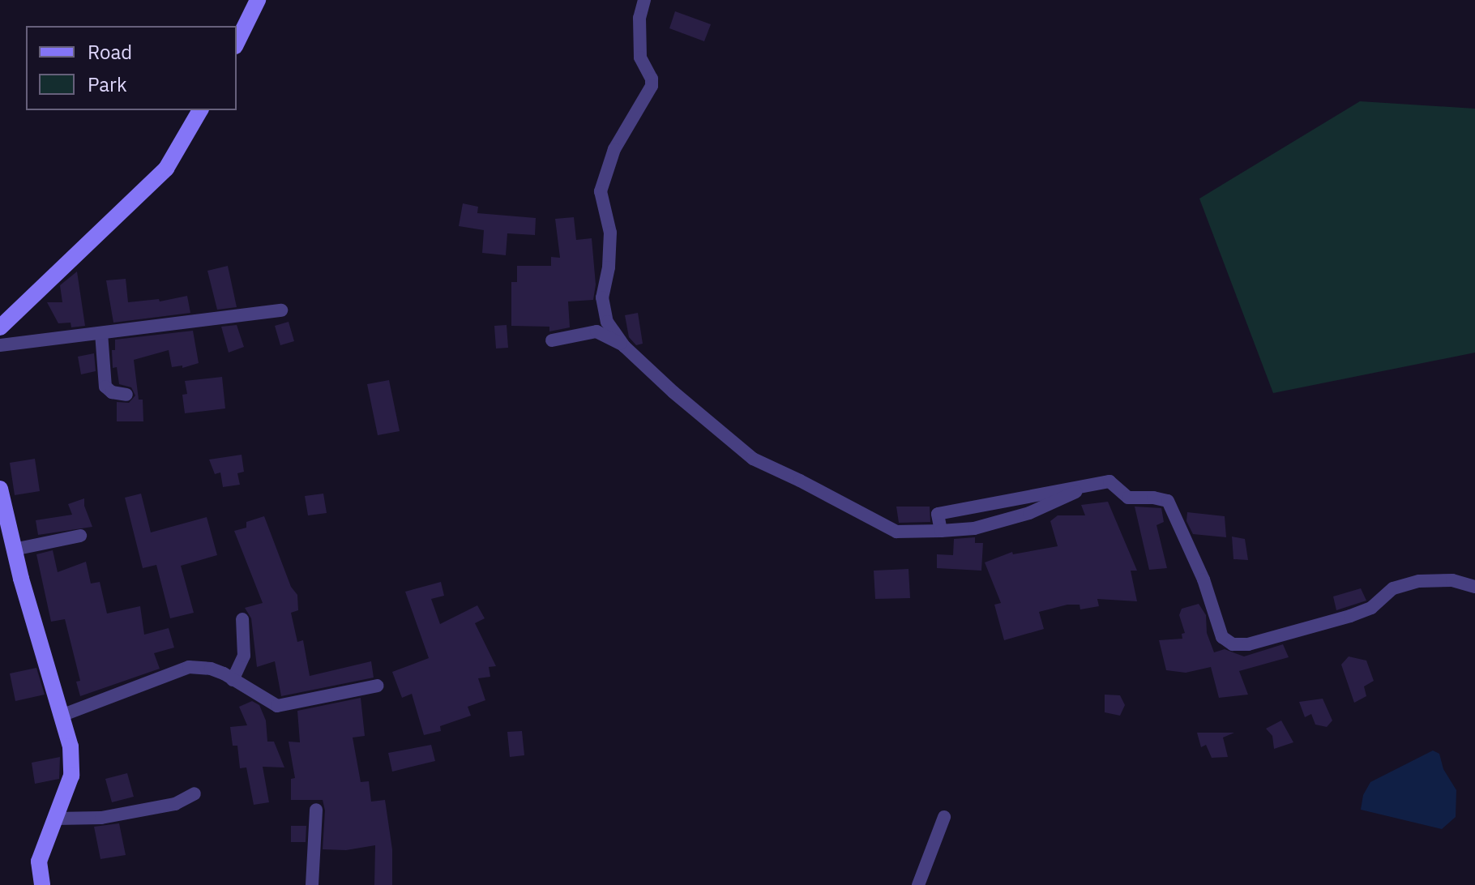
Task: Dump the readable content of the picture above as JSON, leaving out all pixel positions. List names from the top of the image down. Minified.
{"legend":["Road","Park"]}
